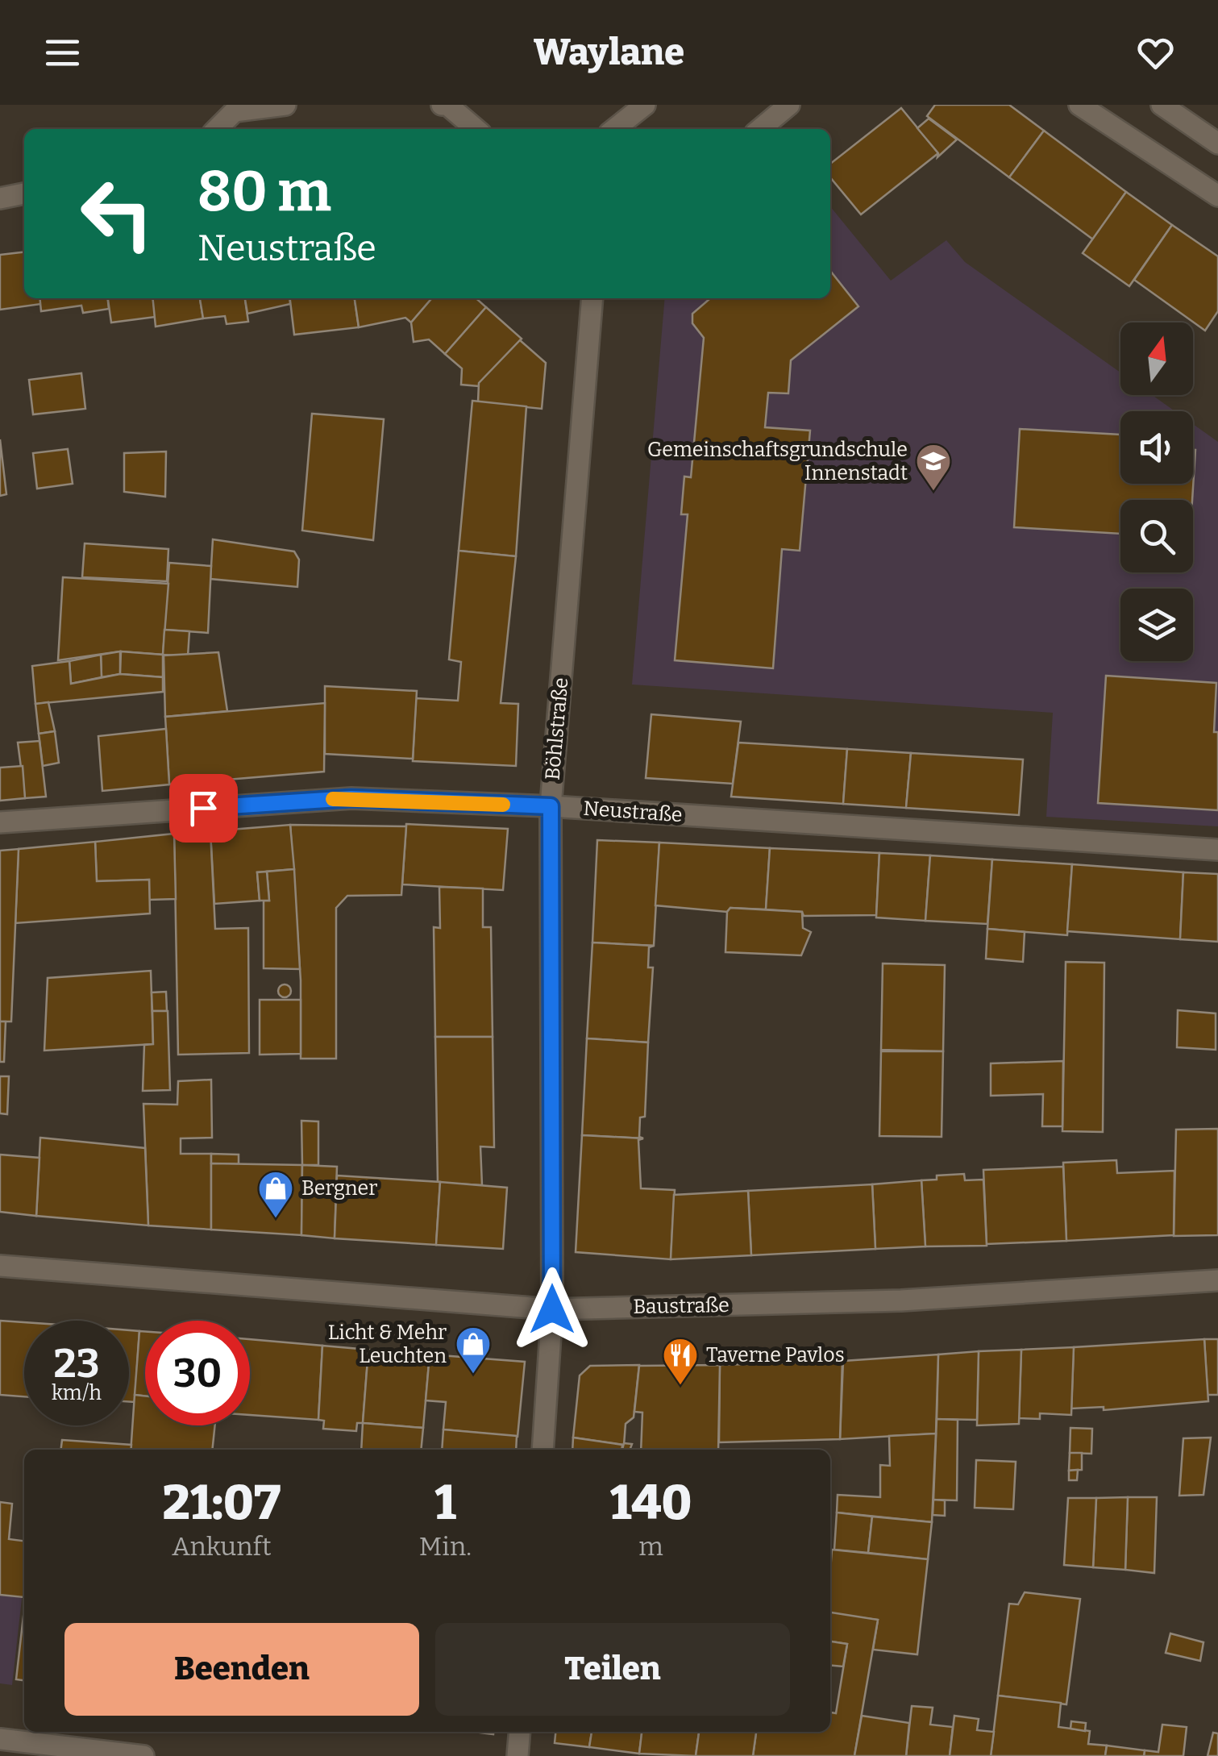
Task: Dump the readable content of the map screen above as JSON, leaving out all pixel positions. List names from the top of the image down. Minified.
{"streets":{"street":["Böhlstraße","Neustraße","Baustraße"]},"crossings":[["Böhlstraße","Neustraße"],["Böhlstraße","Baustraße"]],"places":{"school or university":["Gemeinschaftsgrundschule Innenstadt"],"shop":["Bergner","Licht & Mehr Leuchten"],"restaurant":["Taverne Pavlos"]},"north":"top","page":{"header":"Waylane","turn":["80 m","Neustraße"],"speed":"23 km/h","limit":"30","eta":["21:07","Ankunft","1","Min.","140","m"],"buttons":["Beenden","Teilen"]}}
